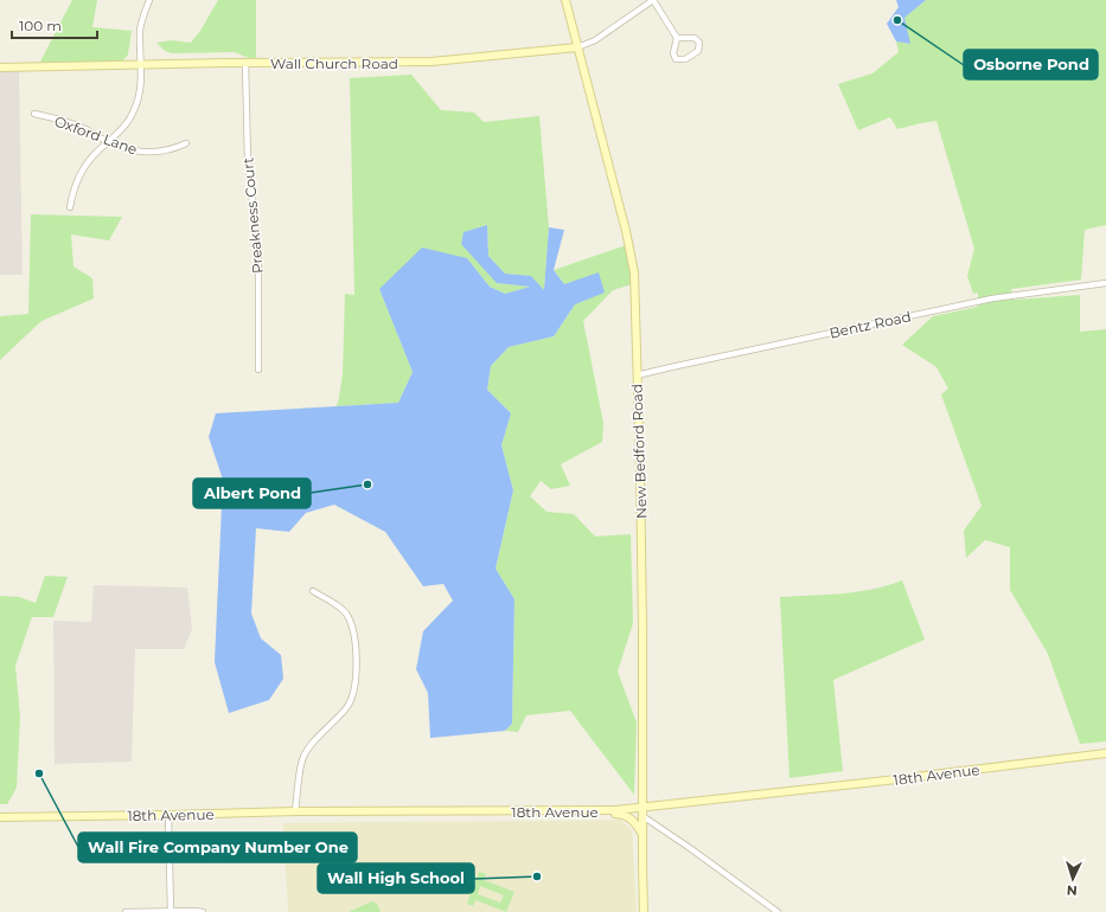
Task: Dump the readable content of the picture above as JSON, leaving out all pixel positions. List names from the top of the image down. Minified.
{"streets":{"street":["Wall Church Road","Oxford Lane","Preakness Court","Bentz Road","New Bedford Road","18th Avenue"]},"crossings":[["Wall Church Road","Preakness Court"],["Wall Church Road","New Bedford Road"],["Bentz Road","New Bedford Road"],["New Bedford Road","18th Avenue"]],"places":["Osborne Pond","Albert Pond","Wall Fire Company Number One","Wall High School"],"scale_bar":"100 m","north":"bottom"}
